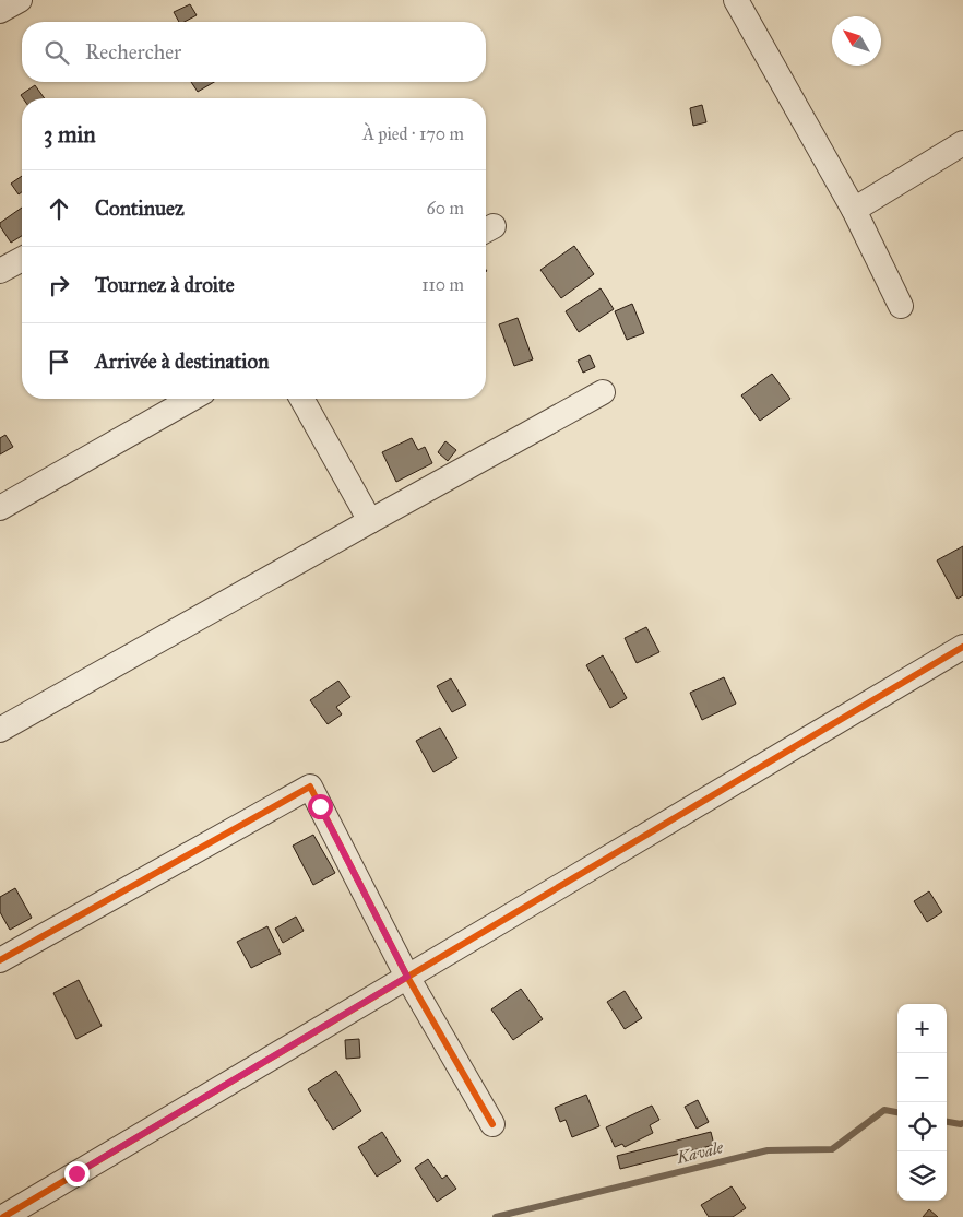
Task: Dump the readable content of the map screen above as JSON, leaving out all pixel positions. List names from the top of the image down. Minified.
{"water":["Kavale"],"north":"top left","page":{"search":"Rechercher","heading":["3 min","À pied · 170 m"],"list":[["Continuez","60 m"],["Tournez à droite","110 m"],"Arrivée à destination"],"map_buttons":["+","−"]}}
